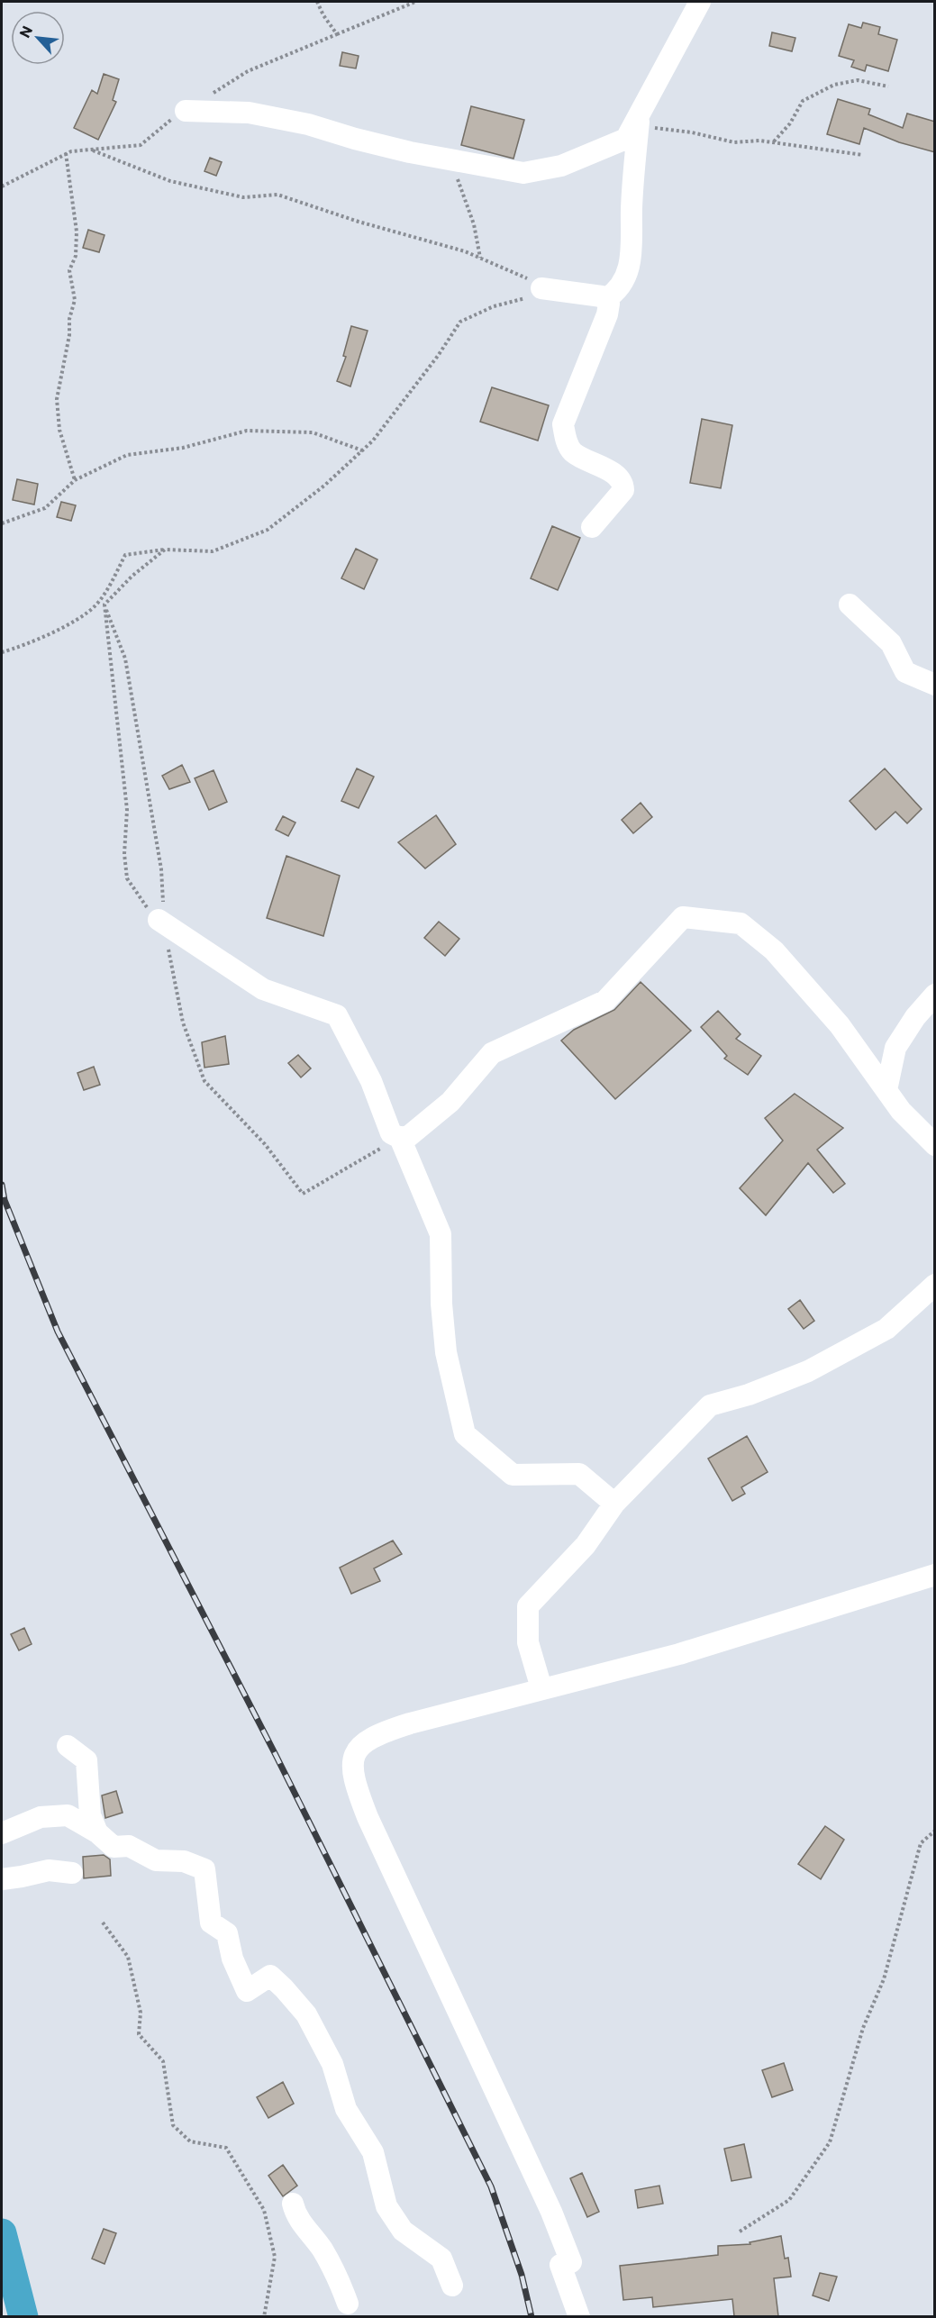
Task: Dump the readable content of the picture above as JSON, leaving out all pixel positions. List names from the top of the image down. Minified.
{"north":"top left"}
